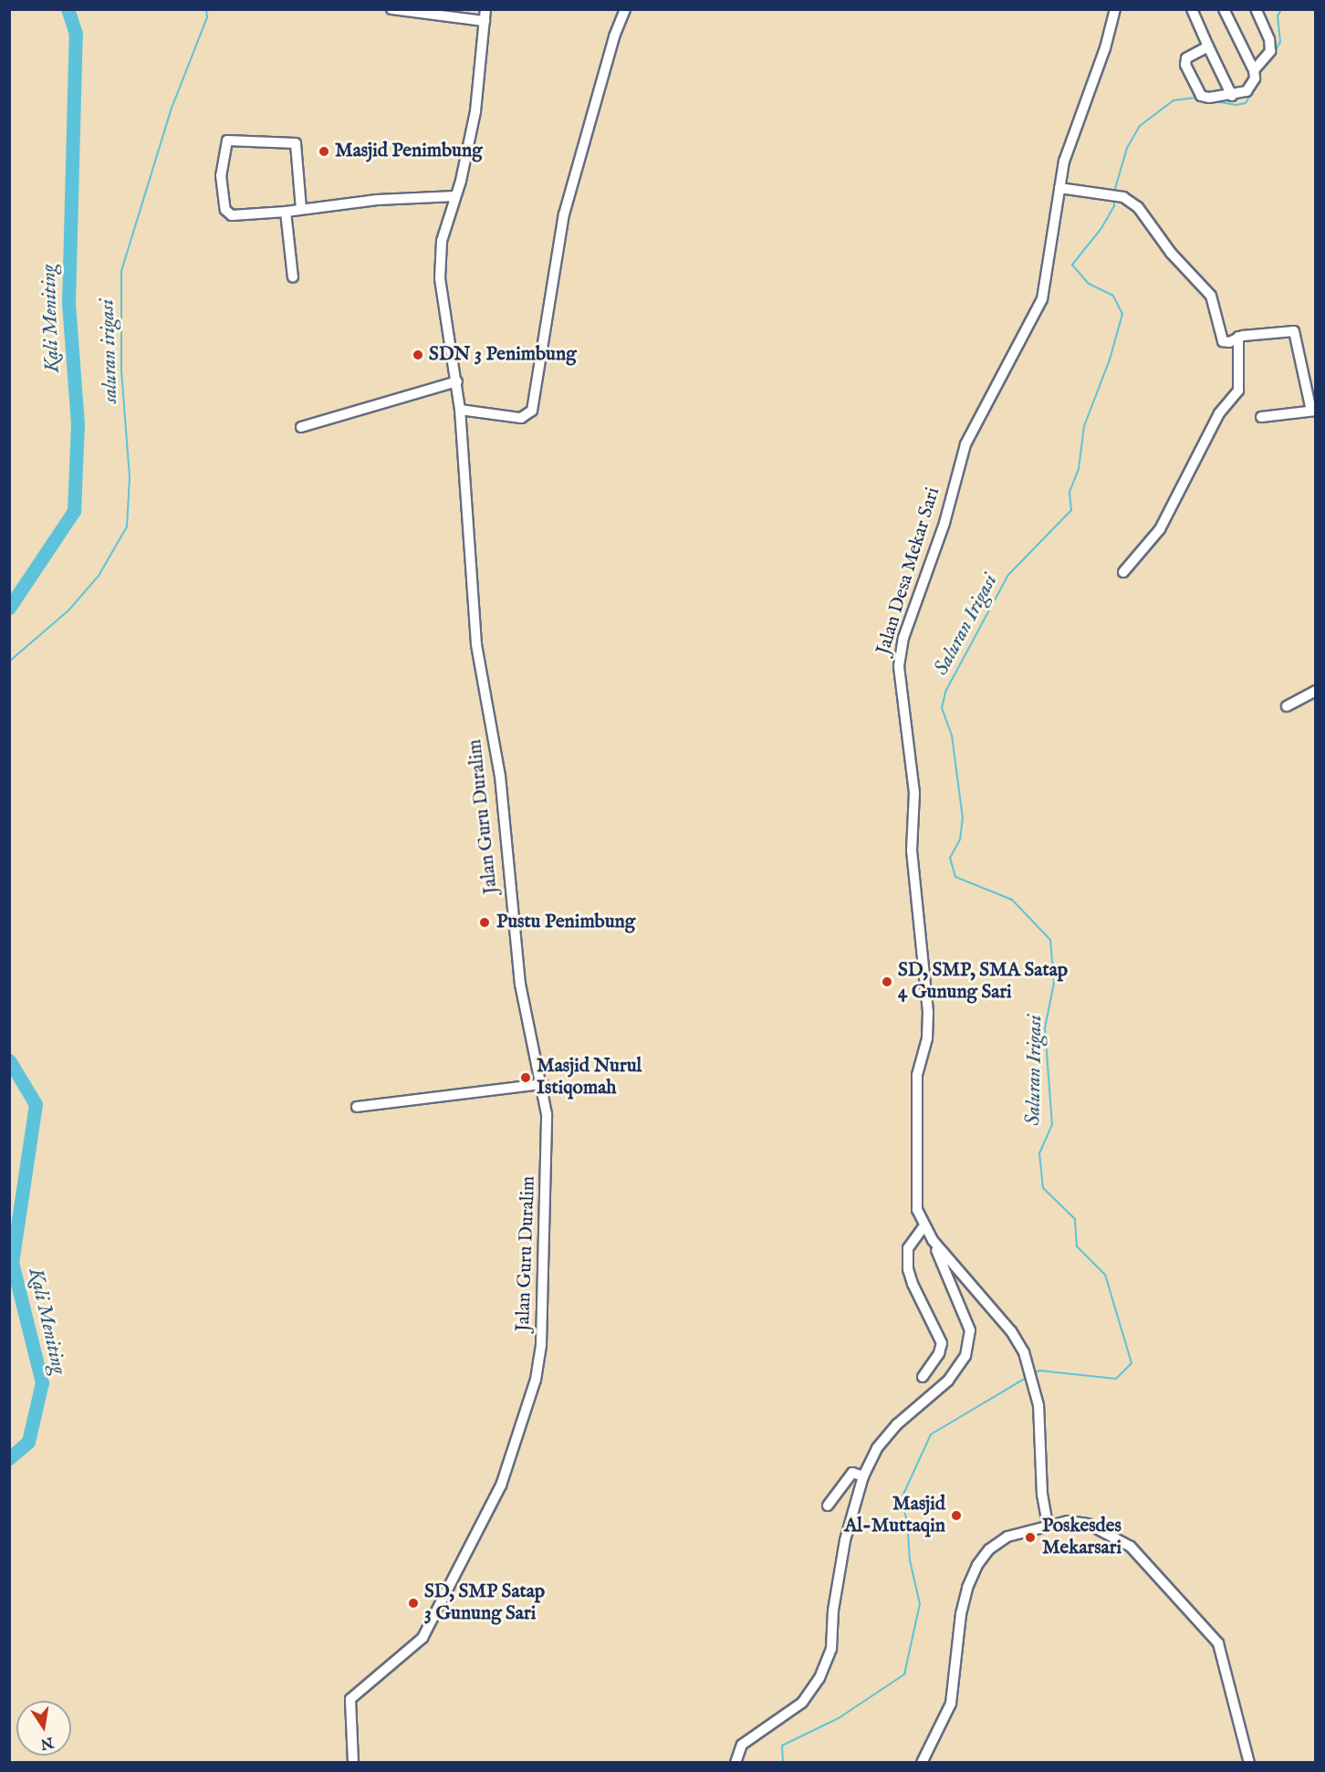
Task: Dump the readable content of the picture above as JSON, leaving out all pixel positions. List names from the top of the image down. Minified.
{"streets":{"street":["Jalan Desa Mekar Sari","Jalan Guru Duralim"]},"water":["Kali Meniting","saluran irigasi","Saluran Irigasi"],"places":["Masjid Penimbung","SDN 3 Penimbung","Pustu Penimbung","SD, SMP, SMA Satap 4 Gunung Sari","Masjid Nurul Istiqomah","Masjid Al-Muttaqin","Poskesdes Mekarsari","SD, SMP Satap 3 Gunung Sari"],"north":"bottom"}
